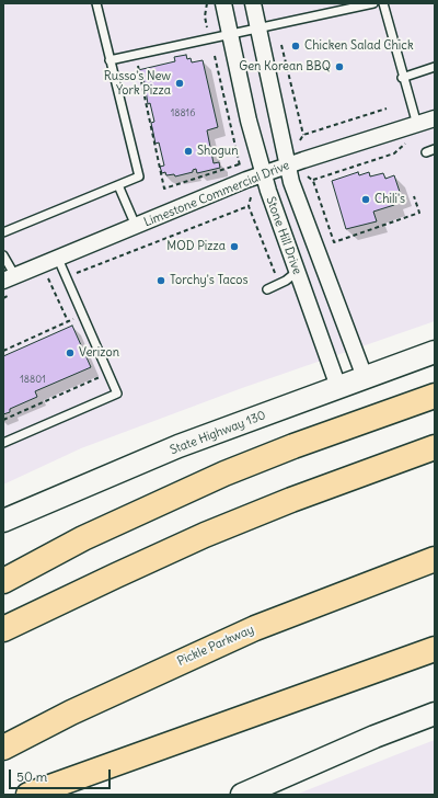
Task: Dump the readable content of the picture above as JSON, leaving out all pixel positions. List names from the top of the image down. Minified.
{"streets":{"highway":["Pickle Parkway"],"main road":["State Highway 130"],"street":["Limestone Commercial Drive","Stone Hill Drive"]},"crossings":[["Limestone Commercial Drive","Stone Hill Drive"],["Stone Hill Drive","State Highway 130"]],"places":["Chicken Salad Chick","Gen Korean BBQ","Russo's New York Pizza","Shogun","Chili's","MOD Pizza","Torchy's Tacos","Verizon"],"house_numbers":["18816","18801"],"scale_bar":"50 m"}
